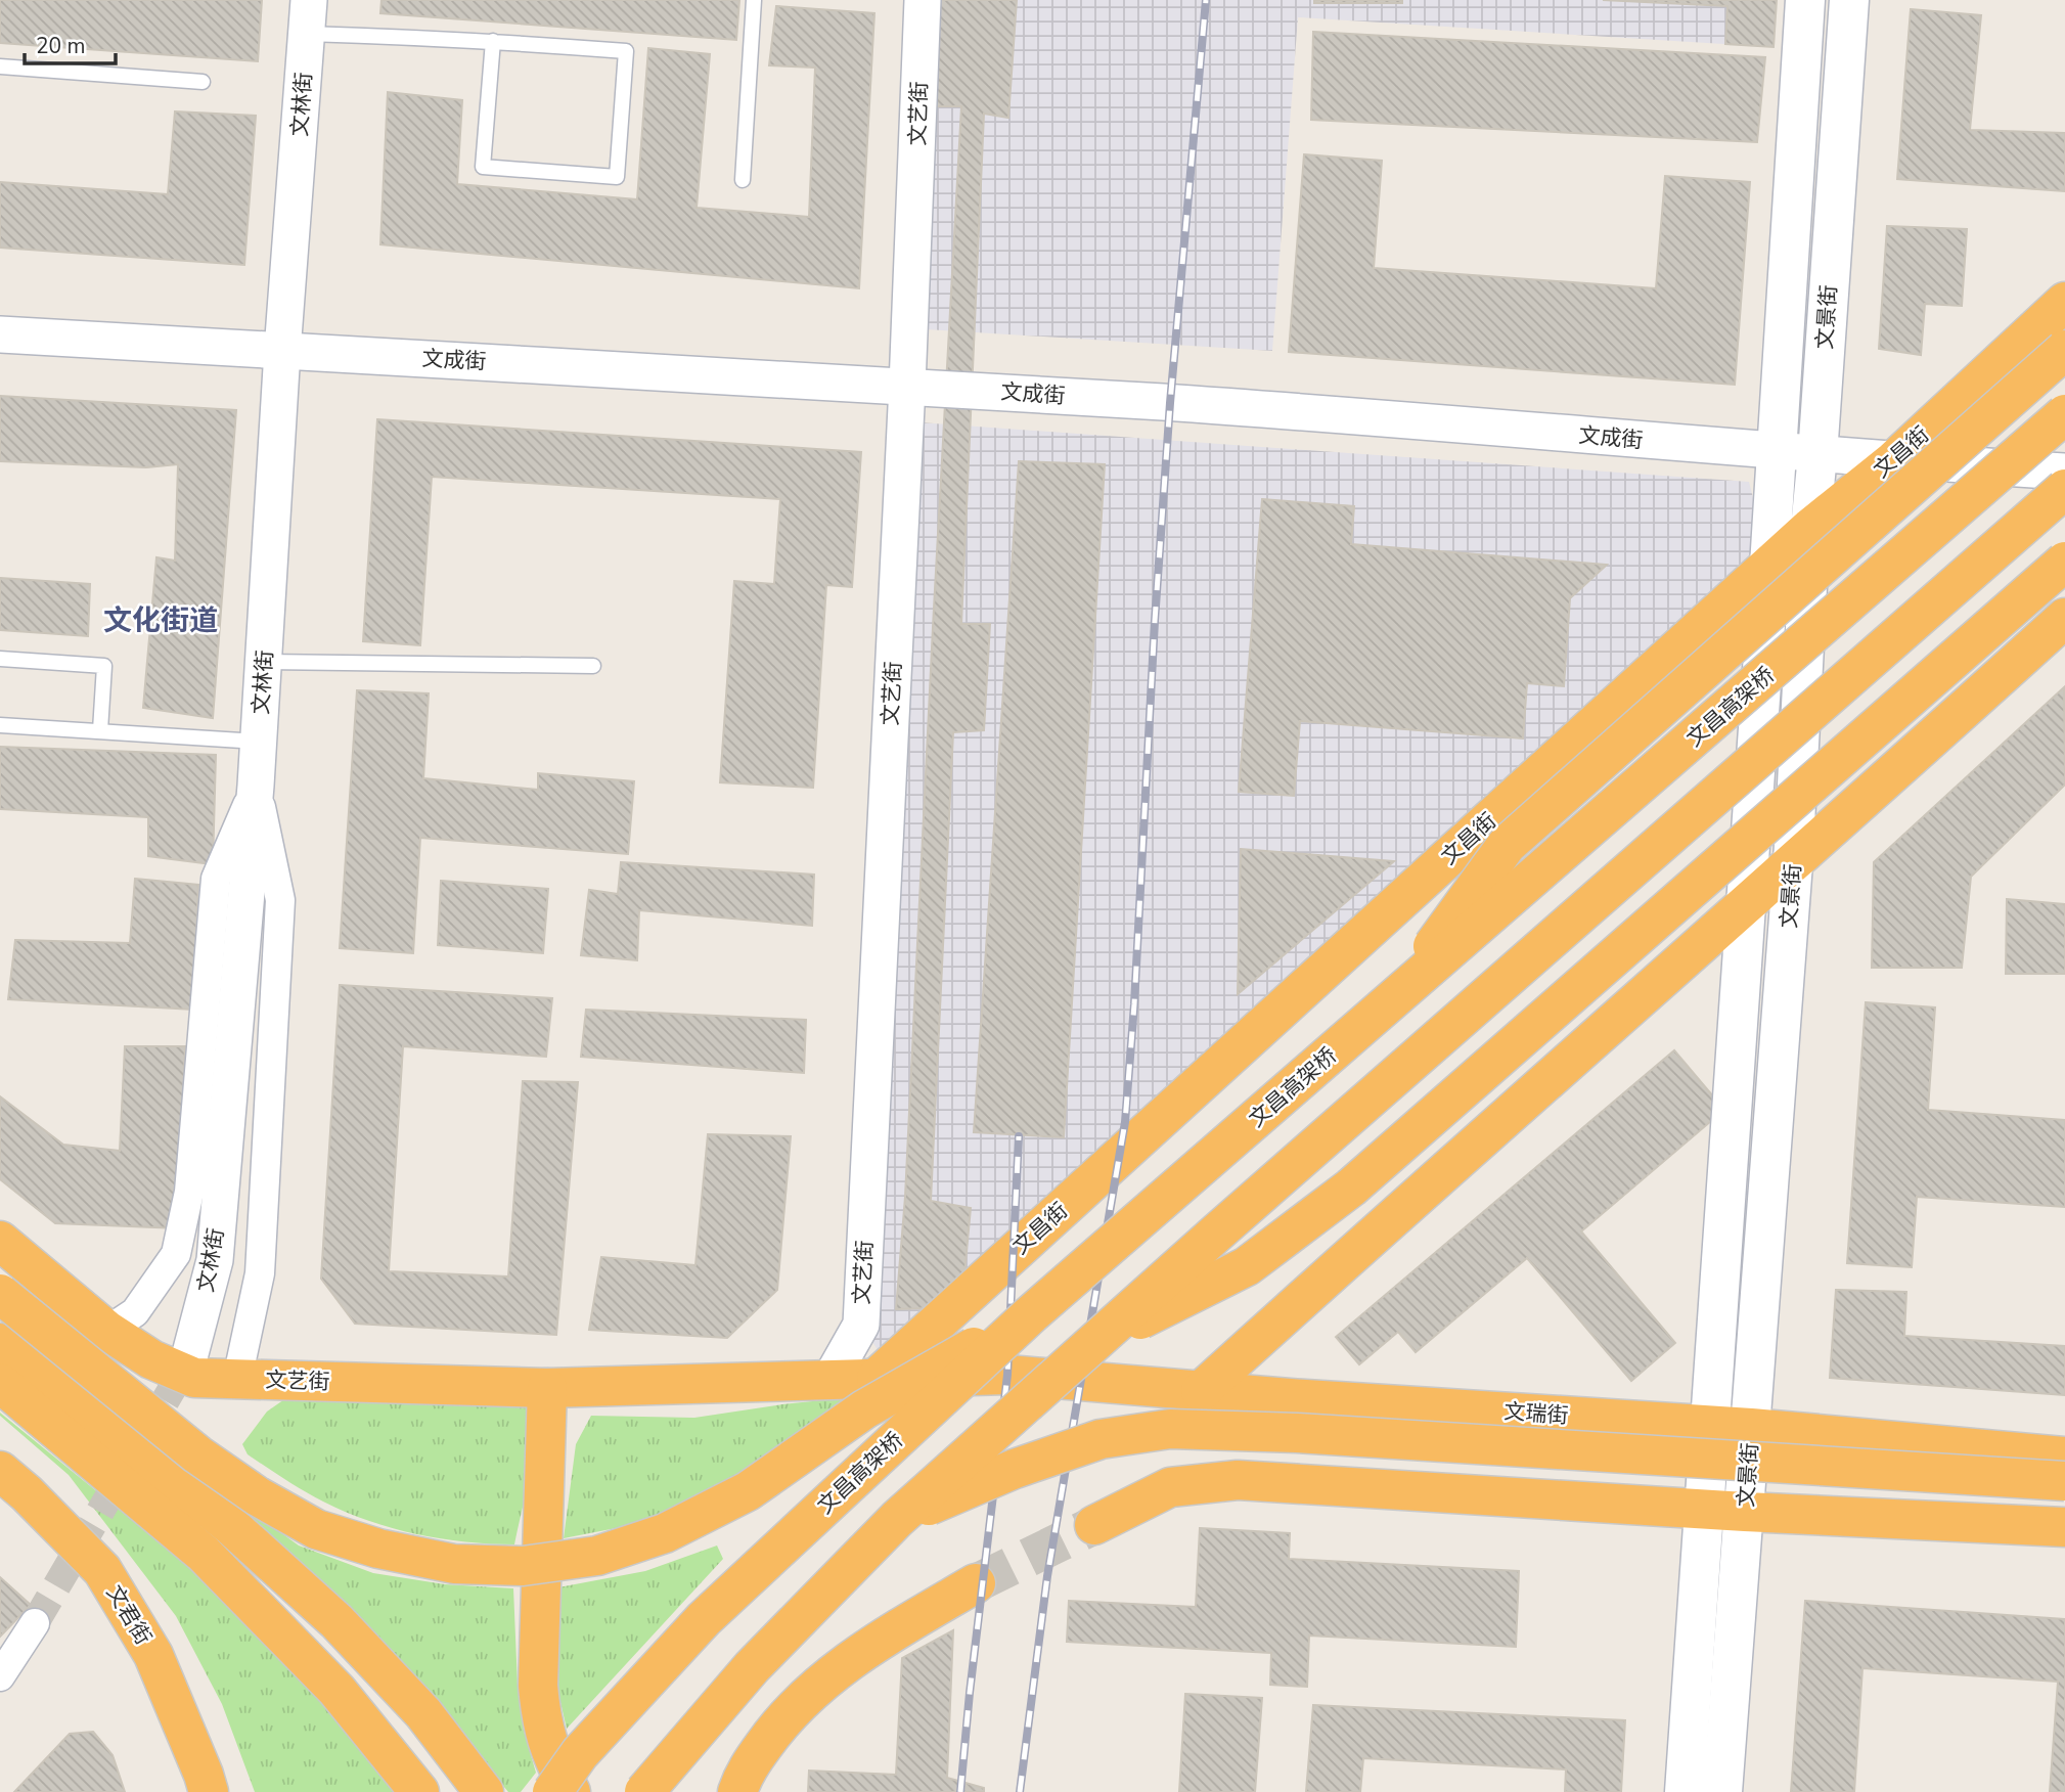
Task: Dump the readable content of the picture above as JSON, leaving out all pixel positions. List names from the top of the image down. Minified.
{"streets":{"highway":["文艺街","文昌街","文昌高架桥","文瑞街","文君街"],"main road":["文景街"],"street":["文林街","文成街"]},"crossings":[["文林街","文成街"],["文艺街","文成街"],["文艺街","文昌街"],["文艺街","文瑞街"],["文景街","文成街"],["文景街","文昌街"],["文景街","文瑞街"],["文成街","文昌街"]],"districts":["文化街道"],"scale_bar":"20 m"}
